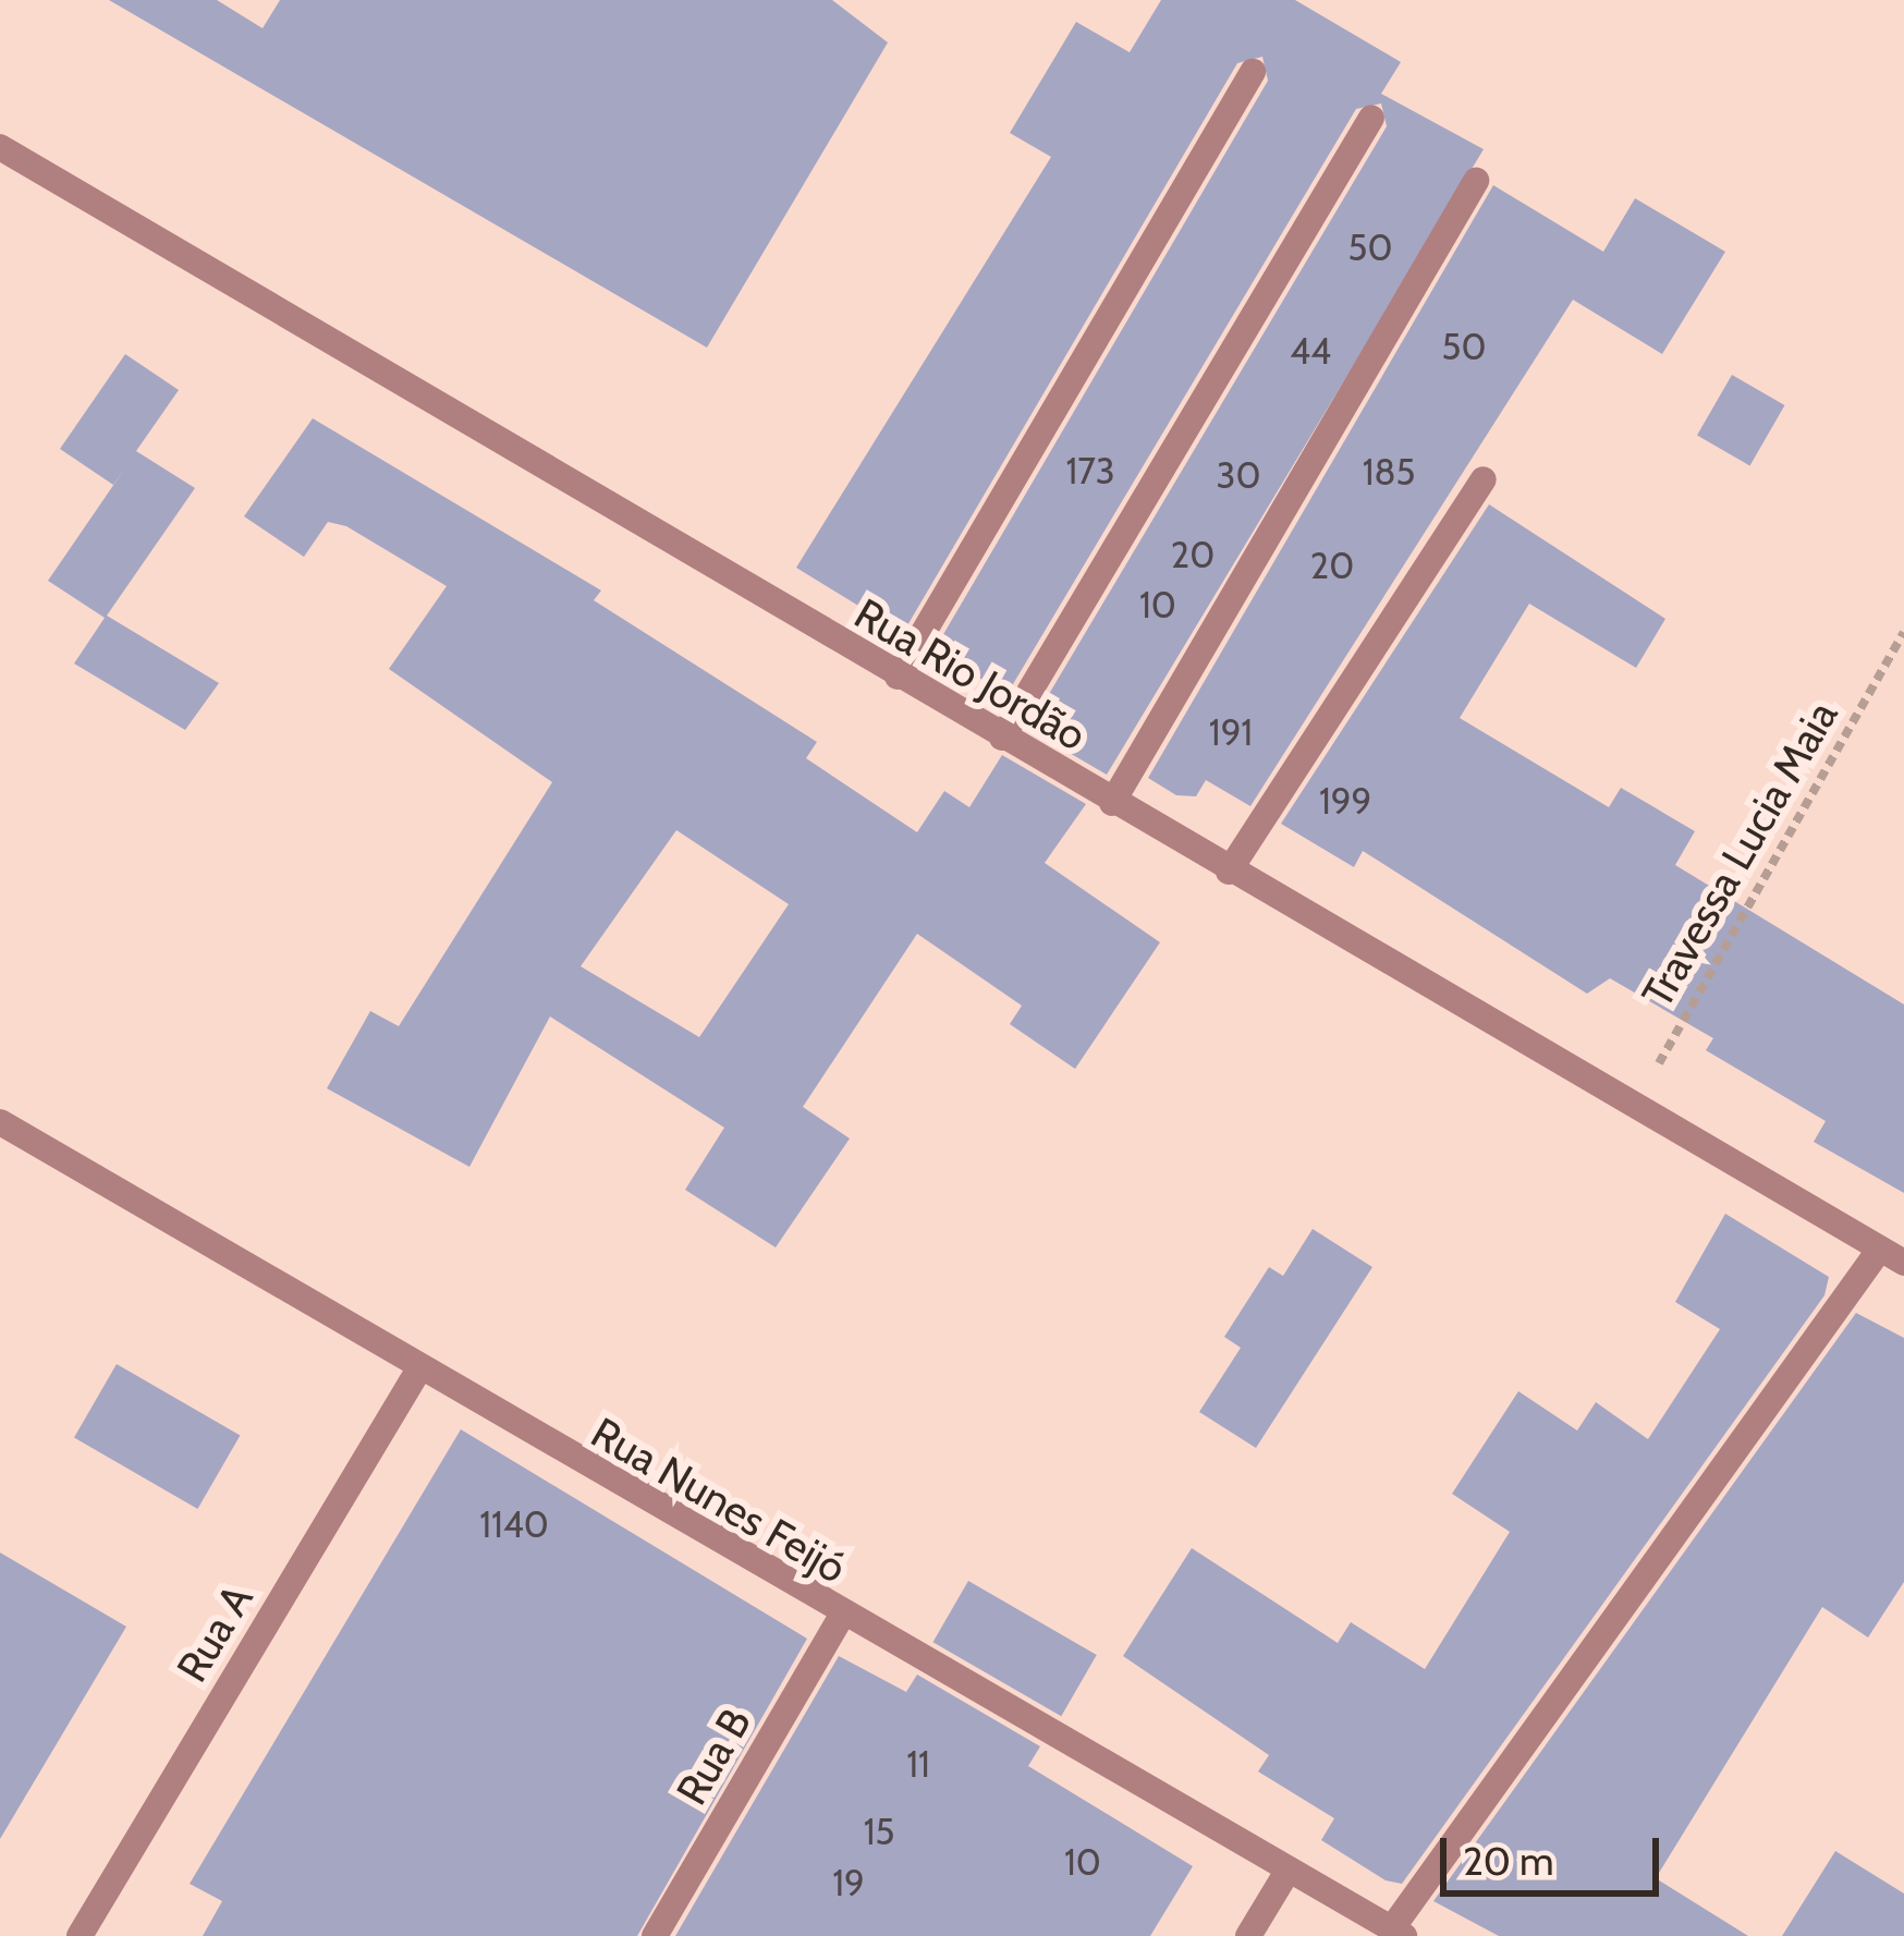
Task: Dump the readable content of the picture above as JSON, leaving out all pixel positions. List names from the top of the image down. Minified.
{"streets":{"street":["Rua Rio Jordão","Rua Nunes Feijó","Rua A","Rua B"],"path":["Travessa Lucia Maia"]},"crossings":[["Rua Rio Jordão","Travessa Lucia Maia"],["Rua Nunes Feijó","Rua A"],["Rua Nunes Feijó","Rua B"]],"house_numbers":["50","50","44","173","185","30","20","20","10","191","199","1140","11","15","10","19"],"scale_bar":"20 m"}
